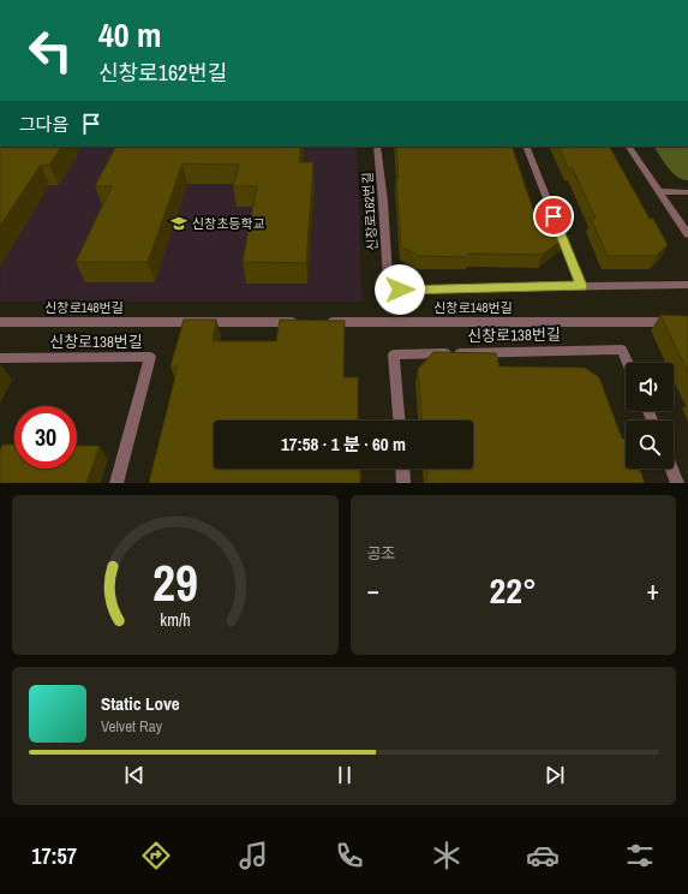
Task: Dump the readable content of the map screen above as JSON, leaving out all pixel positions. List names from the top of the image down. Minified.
{"streets":{"street":["신창로162번길","신창로148번길","신창로138번길"]},"places":{"school or university":["신창초등학교"]},"page":{"turn":["40 m","신창로162번길"],"then":"그다음","limit":"30","trip":"17:58 · 1 분 · 60 m","tile":"공조","heat":["−","22°","+"],"song":["Static Love","Velvet Ray"],"tabs":"17:57","gauge":["29","km/h"]}}
